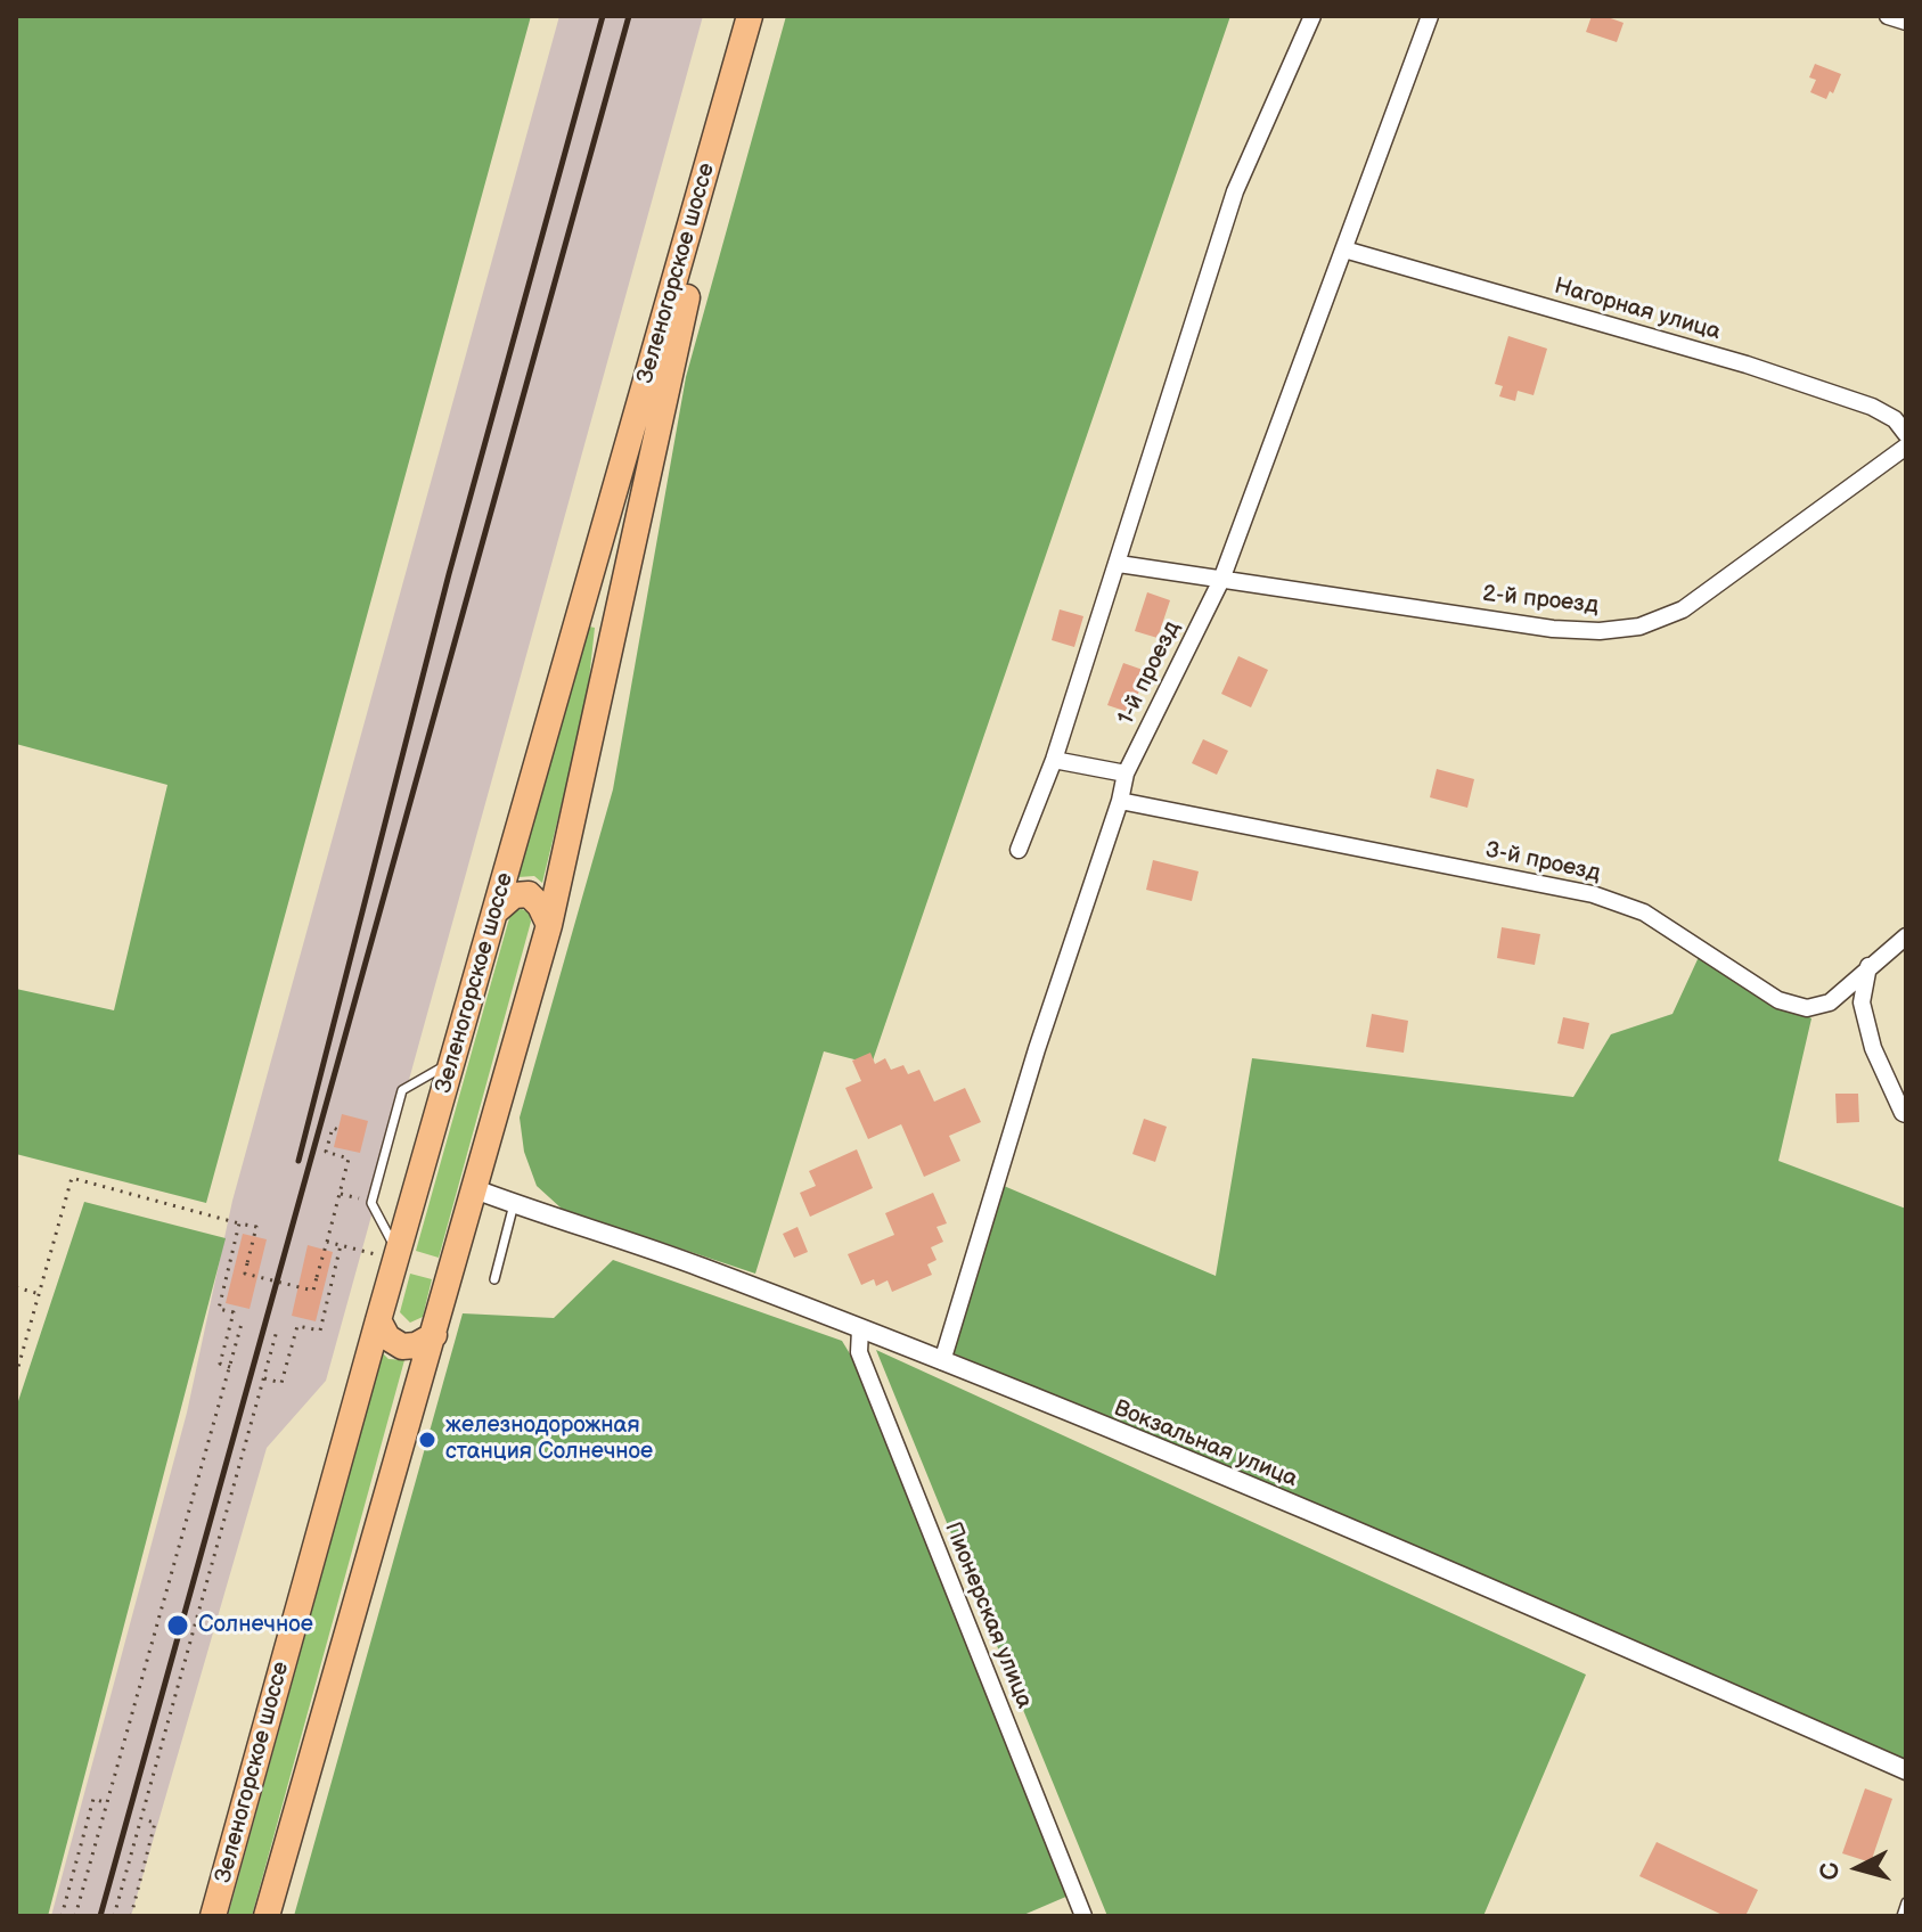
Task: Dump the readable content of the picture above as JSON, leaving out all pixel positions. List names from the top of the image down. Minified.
{"streets":{"main road":["Зеленогорское шоссе"],"street":["Нагорная улица","2-й проезд","1-й проезд","3-й проезд","Вокзальная улица","Пионерская улица"]},"crossings":[["Зеленогорское шоссе","Вокзальная улица"],["Нагорная улица","1-й проезд"],["2-й проезд","1-й проезд"],["1-й проезд","3-й проезд"],["1-й проезд","Вокзальная улица"],["Вокзальная улица","Пионерская улица"]],"places":["железнодорожная станция Солнечное","Солнечное"],"north":"left"}
